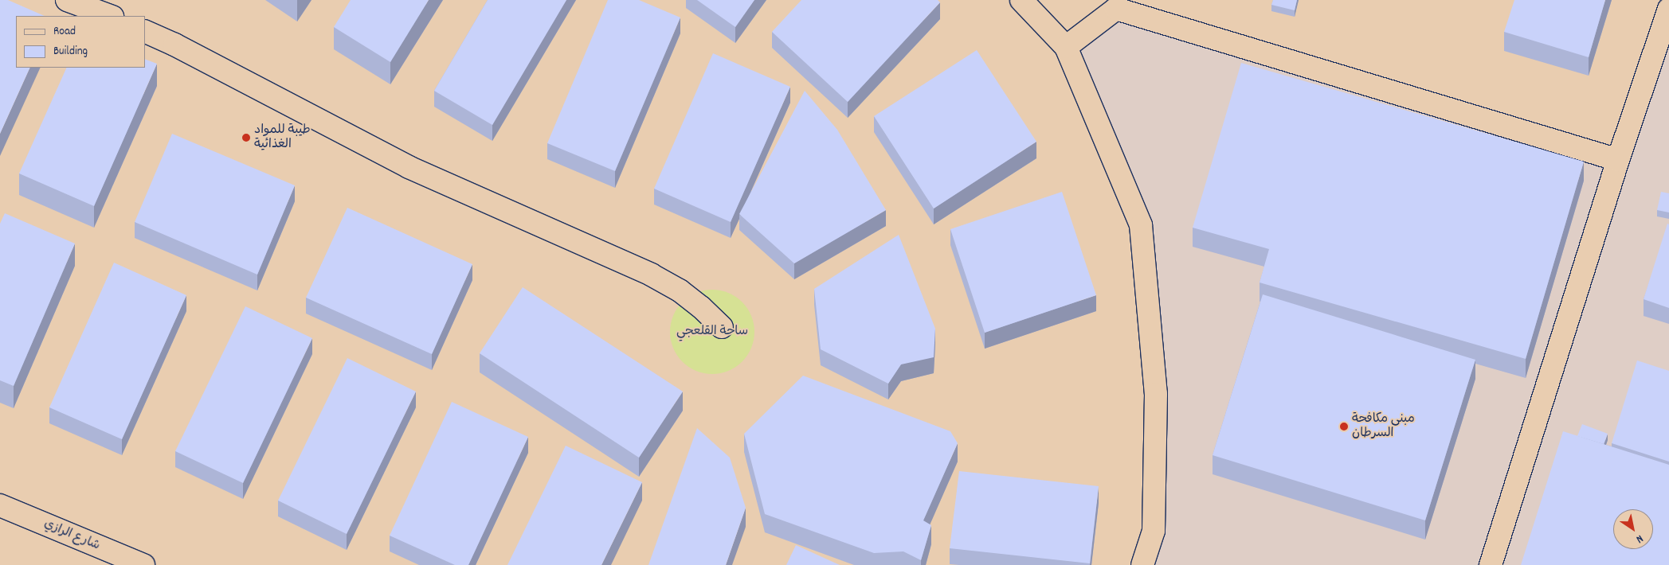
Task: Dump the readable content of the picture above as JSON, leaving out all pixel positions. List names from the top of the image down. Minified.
{"streets":{"street":["شارع الرازي"]},"parks":["ساحة القلعجي"],"places":["طيبة للمواد الغذائية","مبنى مكافحة السرطان"],"legend":["Road","Building"],"north":"bottom right"}
